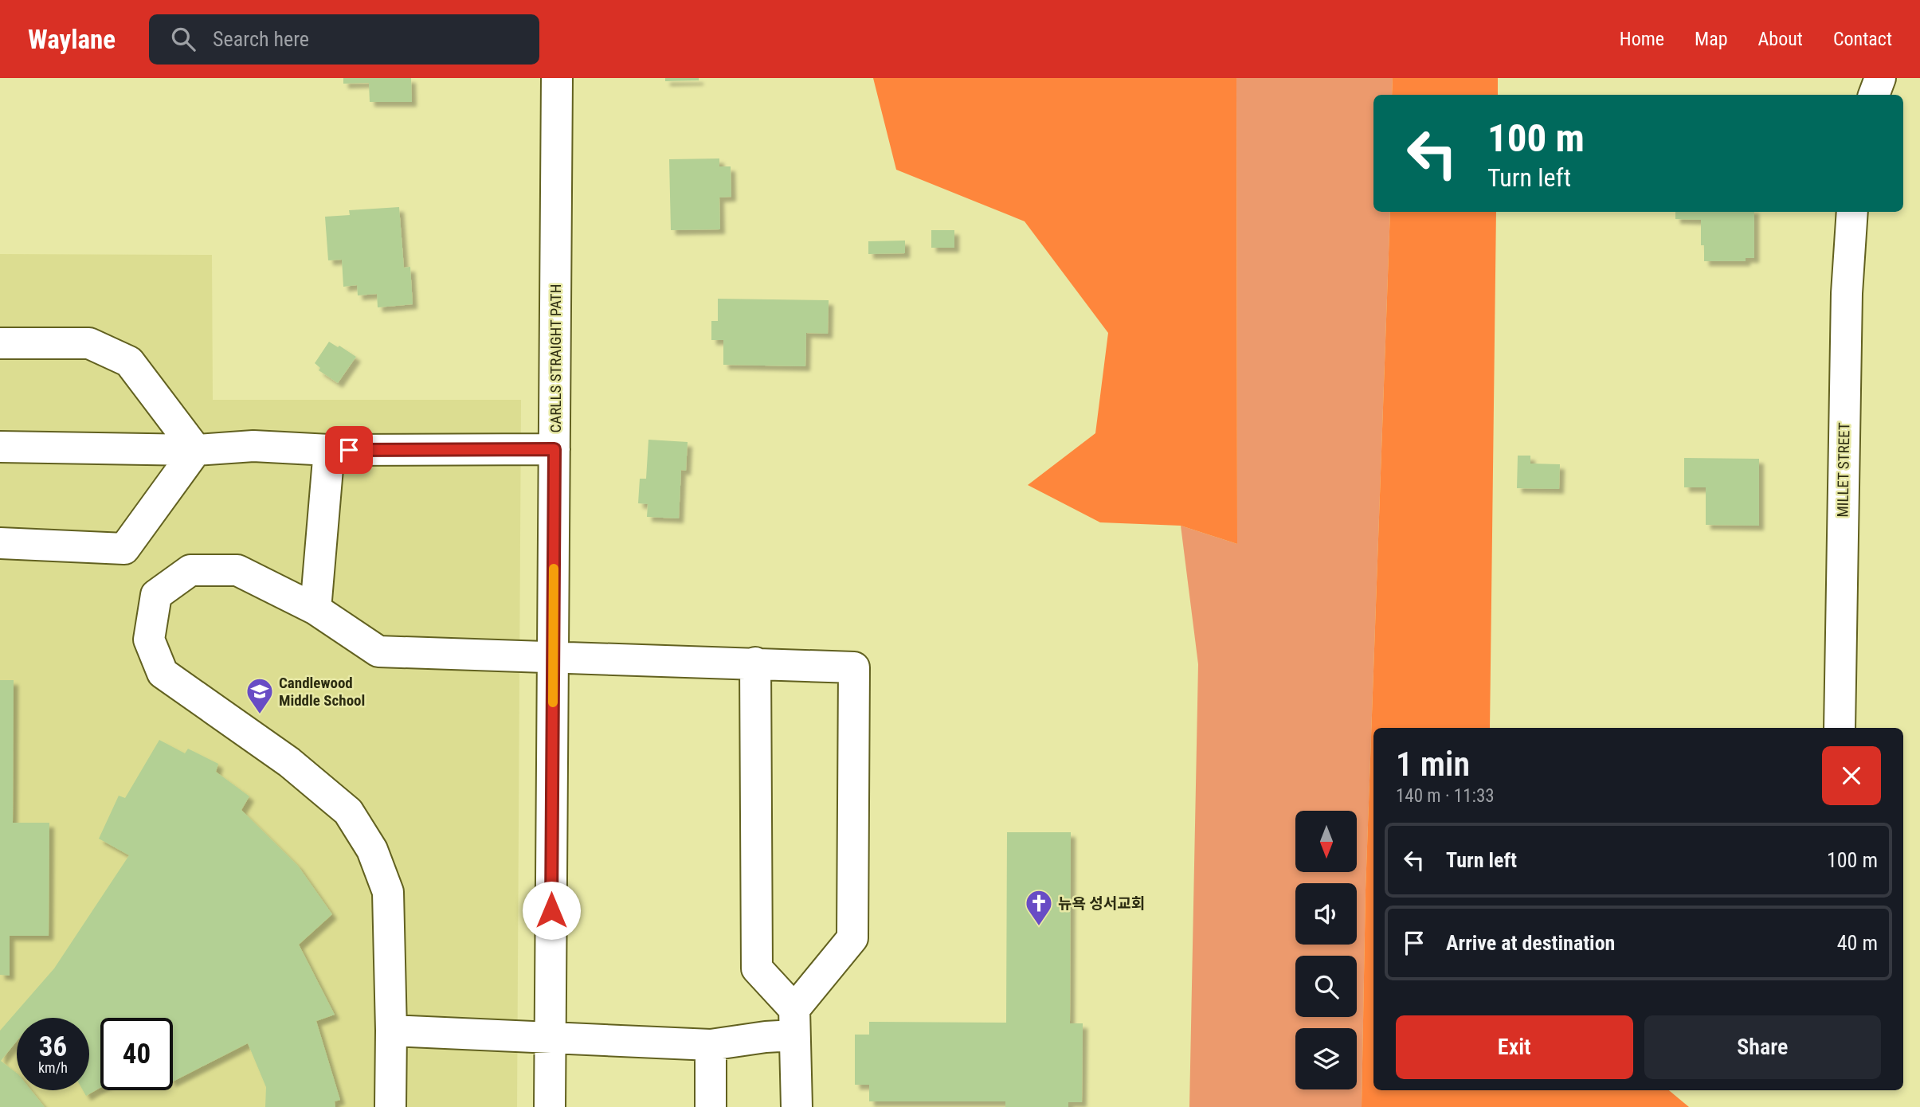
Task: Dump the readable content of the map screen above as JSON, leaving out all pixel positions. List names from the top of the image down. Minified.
{"streets":{"street":["CARLLS STRAIGHT PATH","MILLET STREET"]},"places":{"school or university":["Candlewood Middle School"],"church":["뉴욕 성서교회"]},"north":"bottom","page":{"header":"Waylane","search":"Search here","nav":["Home","Map","About","Contact"],"turn":["100 m","Turn left"],"heading":["1 min","140 m · 11:33"],"list":[{"name":"Turn left","value":"100 m"},{"name":"Arrive at destination","value":"40 m"}],"buttons":["Exit","Share"],"speed":"36 km/h","limit":"40"}}
